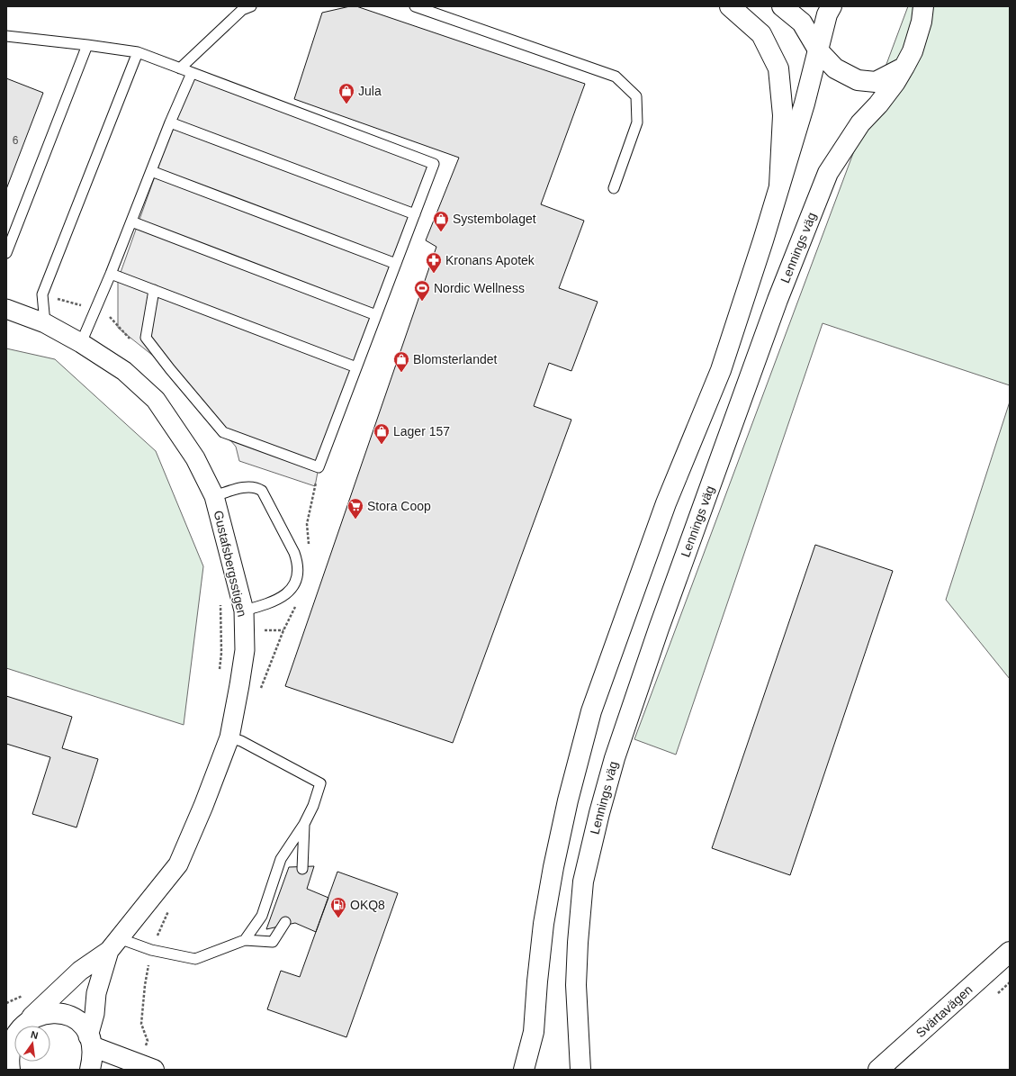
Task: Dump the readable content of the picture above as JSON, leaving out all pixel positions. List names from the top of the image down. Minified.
{"streets":{"main road":["Lennings väg","Svärtavägen"],"street":["Gustafsbergsstigen"]},"places":{"shop":["Jula","Systembolaget","Blomsterlandet","Lager 157"],"pharmacy":["Kronans Apotek"],"sports":["Nordic Wellness"],"supermarket":["Stora Coop"],"fuel station":["OKQ8"]},"house_numbers":["6"],"north":"top"}
